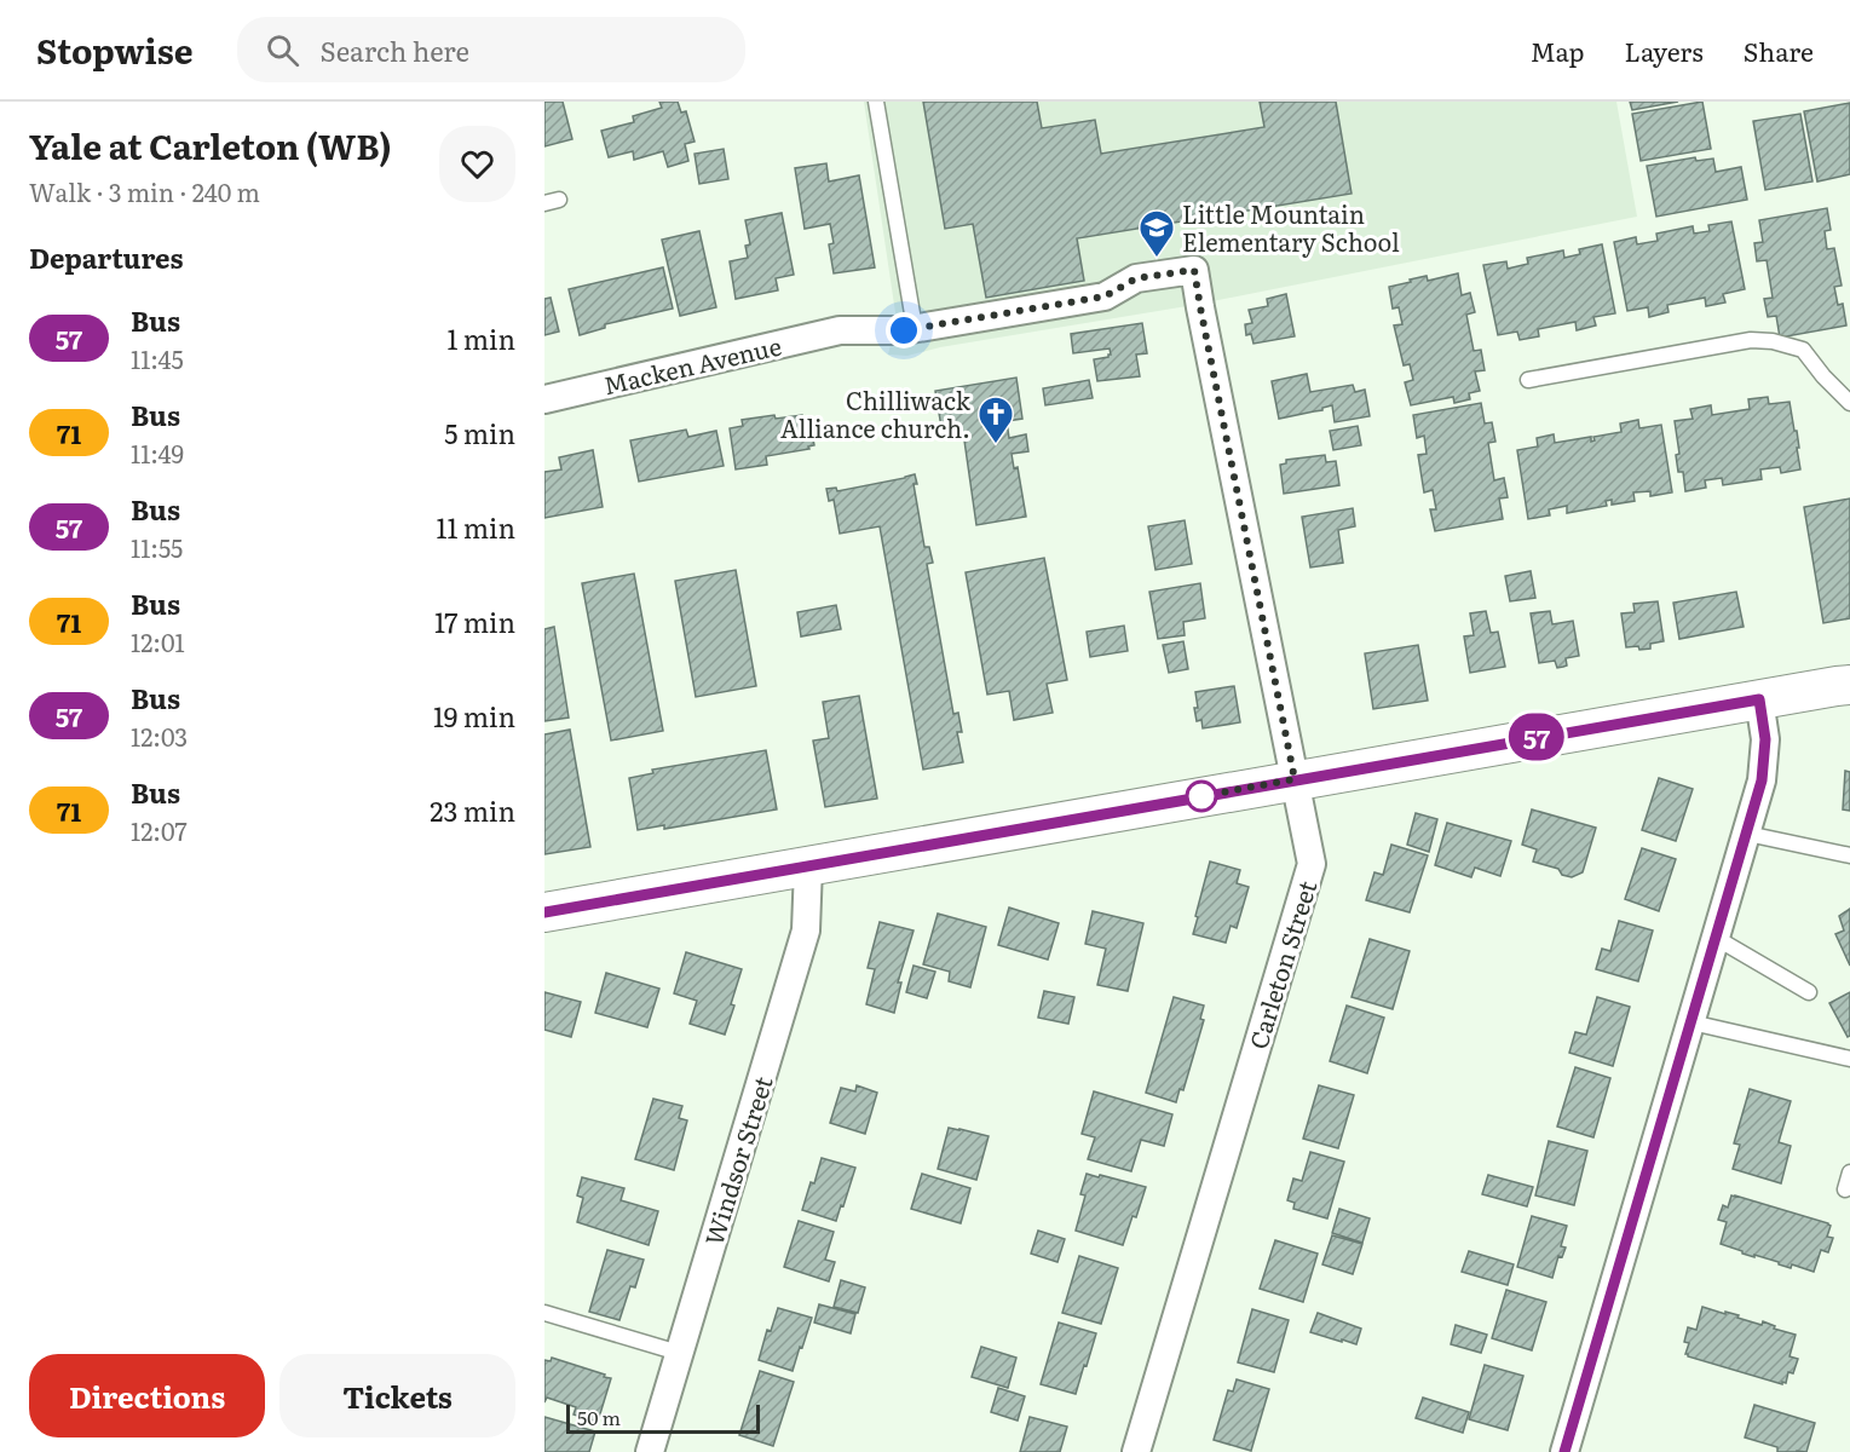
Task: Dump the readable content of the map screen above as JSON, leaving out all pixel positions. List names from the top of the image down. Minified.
{"streets":{"street":["Macken Avenue","Carleton Street","Windsor Street"]},"crossings":[["Macken Avenue","Carleton Street"]],"places":{"school or university":["Little Mountain Elementary School"],"church":["Chilliwack Alliance church."]},"lines":["bus line 57"],"scale_bar":"50 m","page":{"header":"Stopwise","search":"Search here","nav":["Map","Layers","Share"],"heading":[["Yale at Carleton (WB)","Walk · 3 min · 240 m"],"Departures"],"on_map":"57","list":[{"mark":"57","name":"Bus","note":"11:45","value":"1 min"},{"mark":"71","name":"Bus","note":"11:49","value":"5 min"},{"mark":"57","name":"Bus","note":"11:55","value":"11 min"},{"mark":"71","name":"Bus","note":"12:01","value":"17 min"},{"mark":"57","name":"Bus","note":"12:03","value":"19 min"},{"mark":"71","name":"Bus","note":"12:07","value":"23 min"}],"buttons":["Directions","Tickets"],"scale":"50 m"}}
